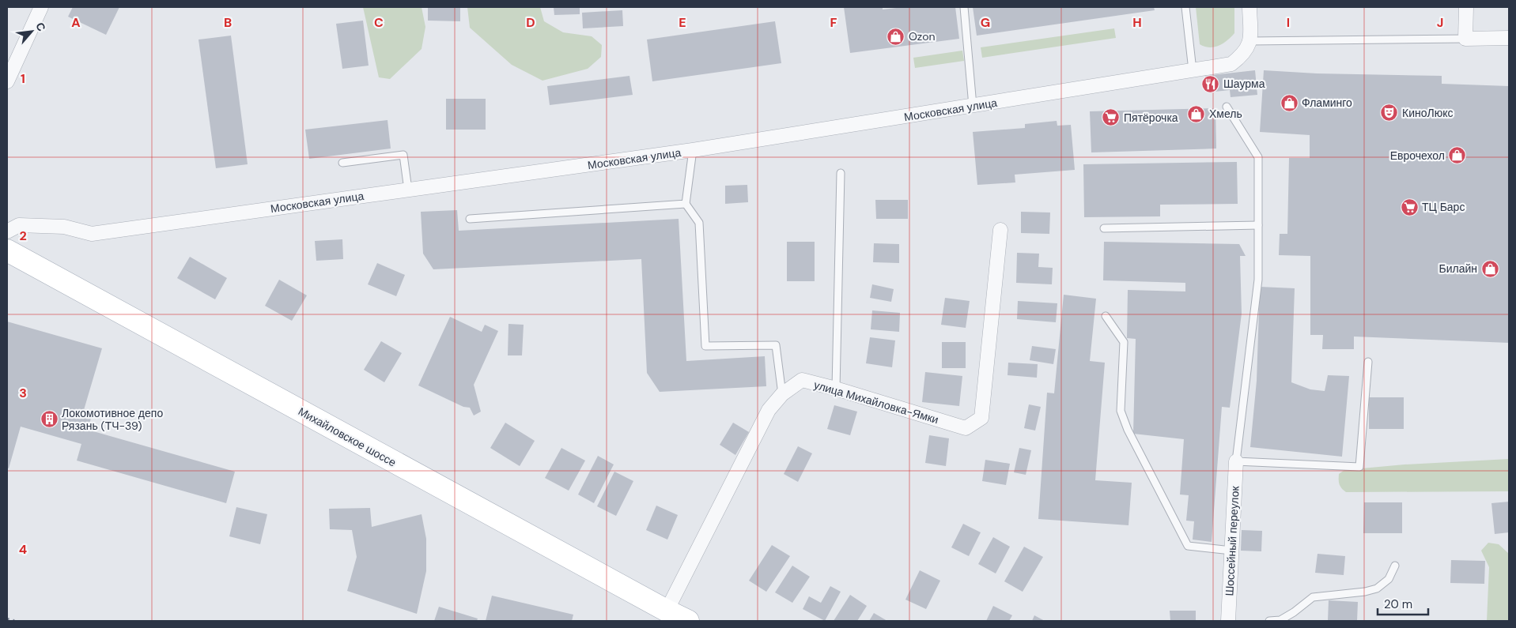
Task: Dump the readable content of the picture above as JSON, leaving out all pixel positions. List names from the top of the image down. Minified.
{"streets":{"main road":["Михайловское шоссе"],"street":["Московская улица","улица Михайловка-Ямки","Шоссейный переулок"]},"crossings":[["улица Михайловка-Ямки","Михайловское шоссе"]],"places":{"shop":["Ozon","Фламинго","Хмель","Еврочехол","Билайн"],"restaurant":["Шаурма"],"theatre":["КиноЛюкс"],"supermarket":["Пятёрочка","ТЦ Барс"],"building":["Локомотивное депо Рязань (ТЧ-39)"]},"scale_bar":"20 m","north":"top right","grid":{"columns":["A","B","C","D","E","F","G","H","I","J"],"rows":["1","2","3","4"]}}
